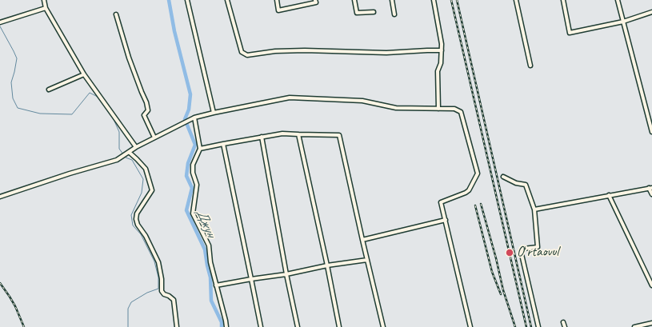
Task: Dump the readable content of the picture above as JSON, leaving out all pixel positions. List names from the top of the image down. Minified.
{"water":["Джун"],"places":["Oʻrtaovul"]}
